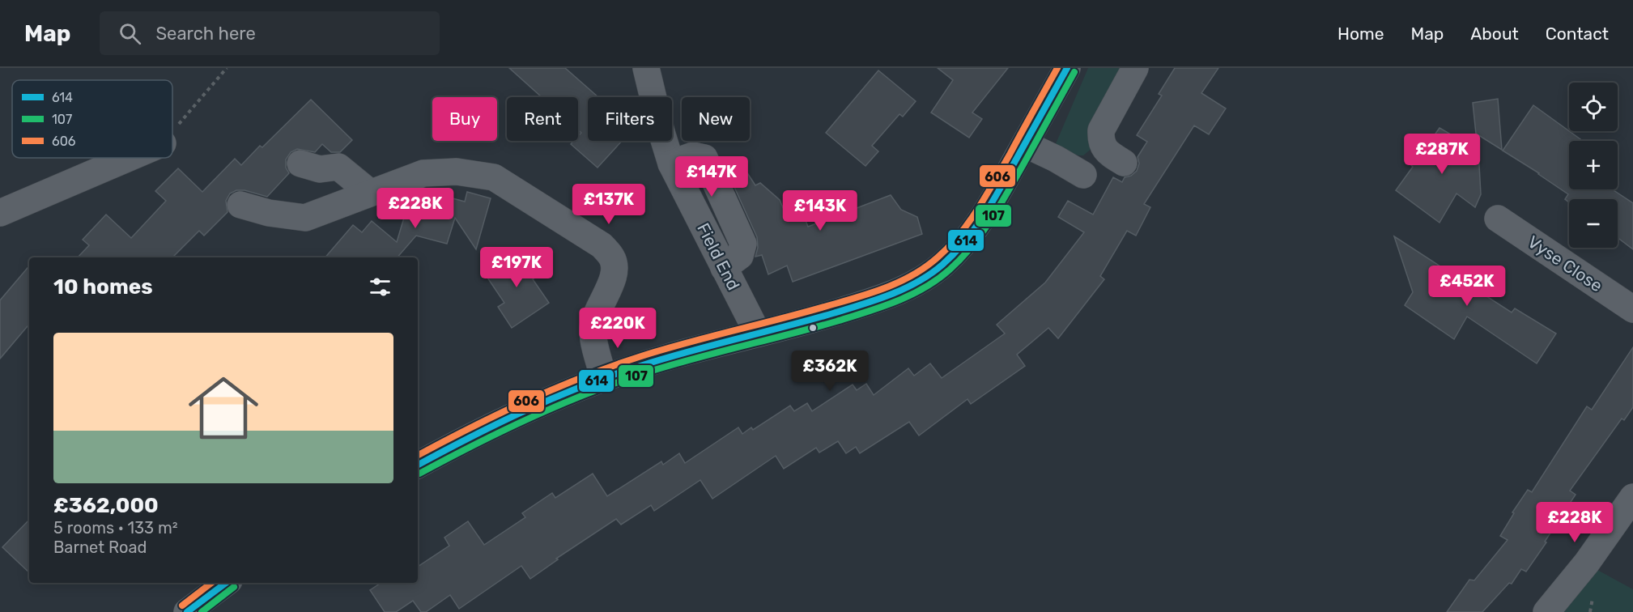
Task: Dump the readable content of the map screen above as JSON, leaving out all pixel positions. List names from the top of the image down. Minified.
{"streets":{"street":["Field End","Vyse Close"]},"lines":["transit line 614","transit line 606","transit line 107"],"legend":["614","107","606"],"page":{"header":"Map","search":"Search here","nav":["Home","Map","About","Contact"],"map_buttons":["+","−"],"chip":["Buy","Rent","Filters","New"],"price":["£287K","£147K","£137K","£228K","£143K","£197K","£452K","£220K","£362K","£228K"],"heading":"10 homes","list":[{"name":"£362,000","note":"5 rooms · 133 m² · Barnet Road"}]}}
